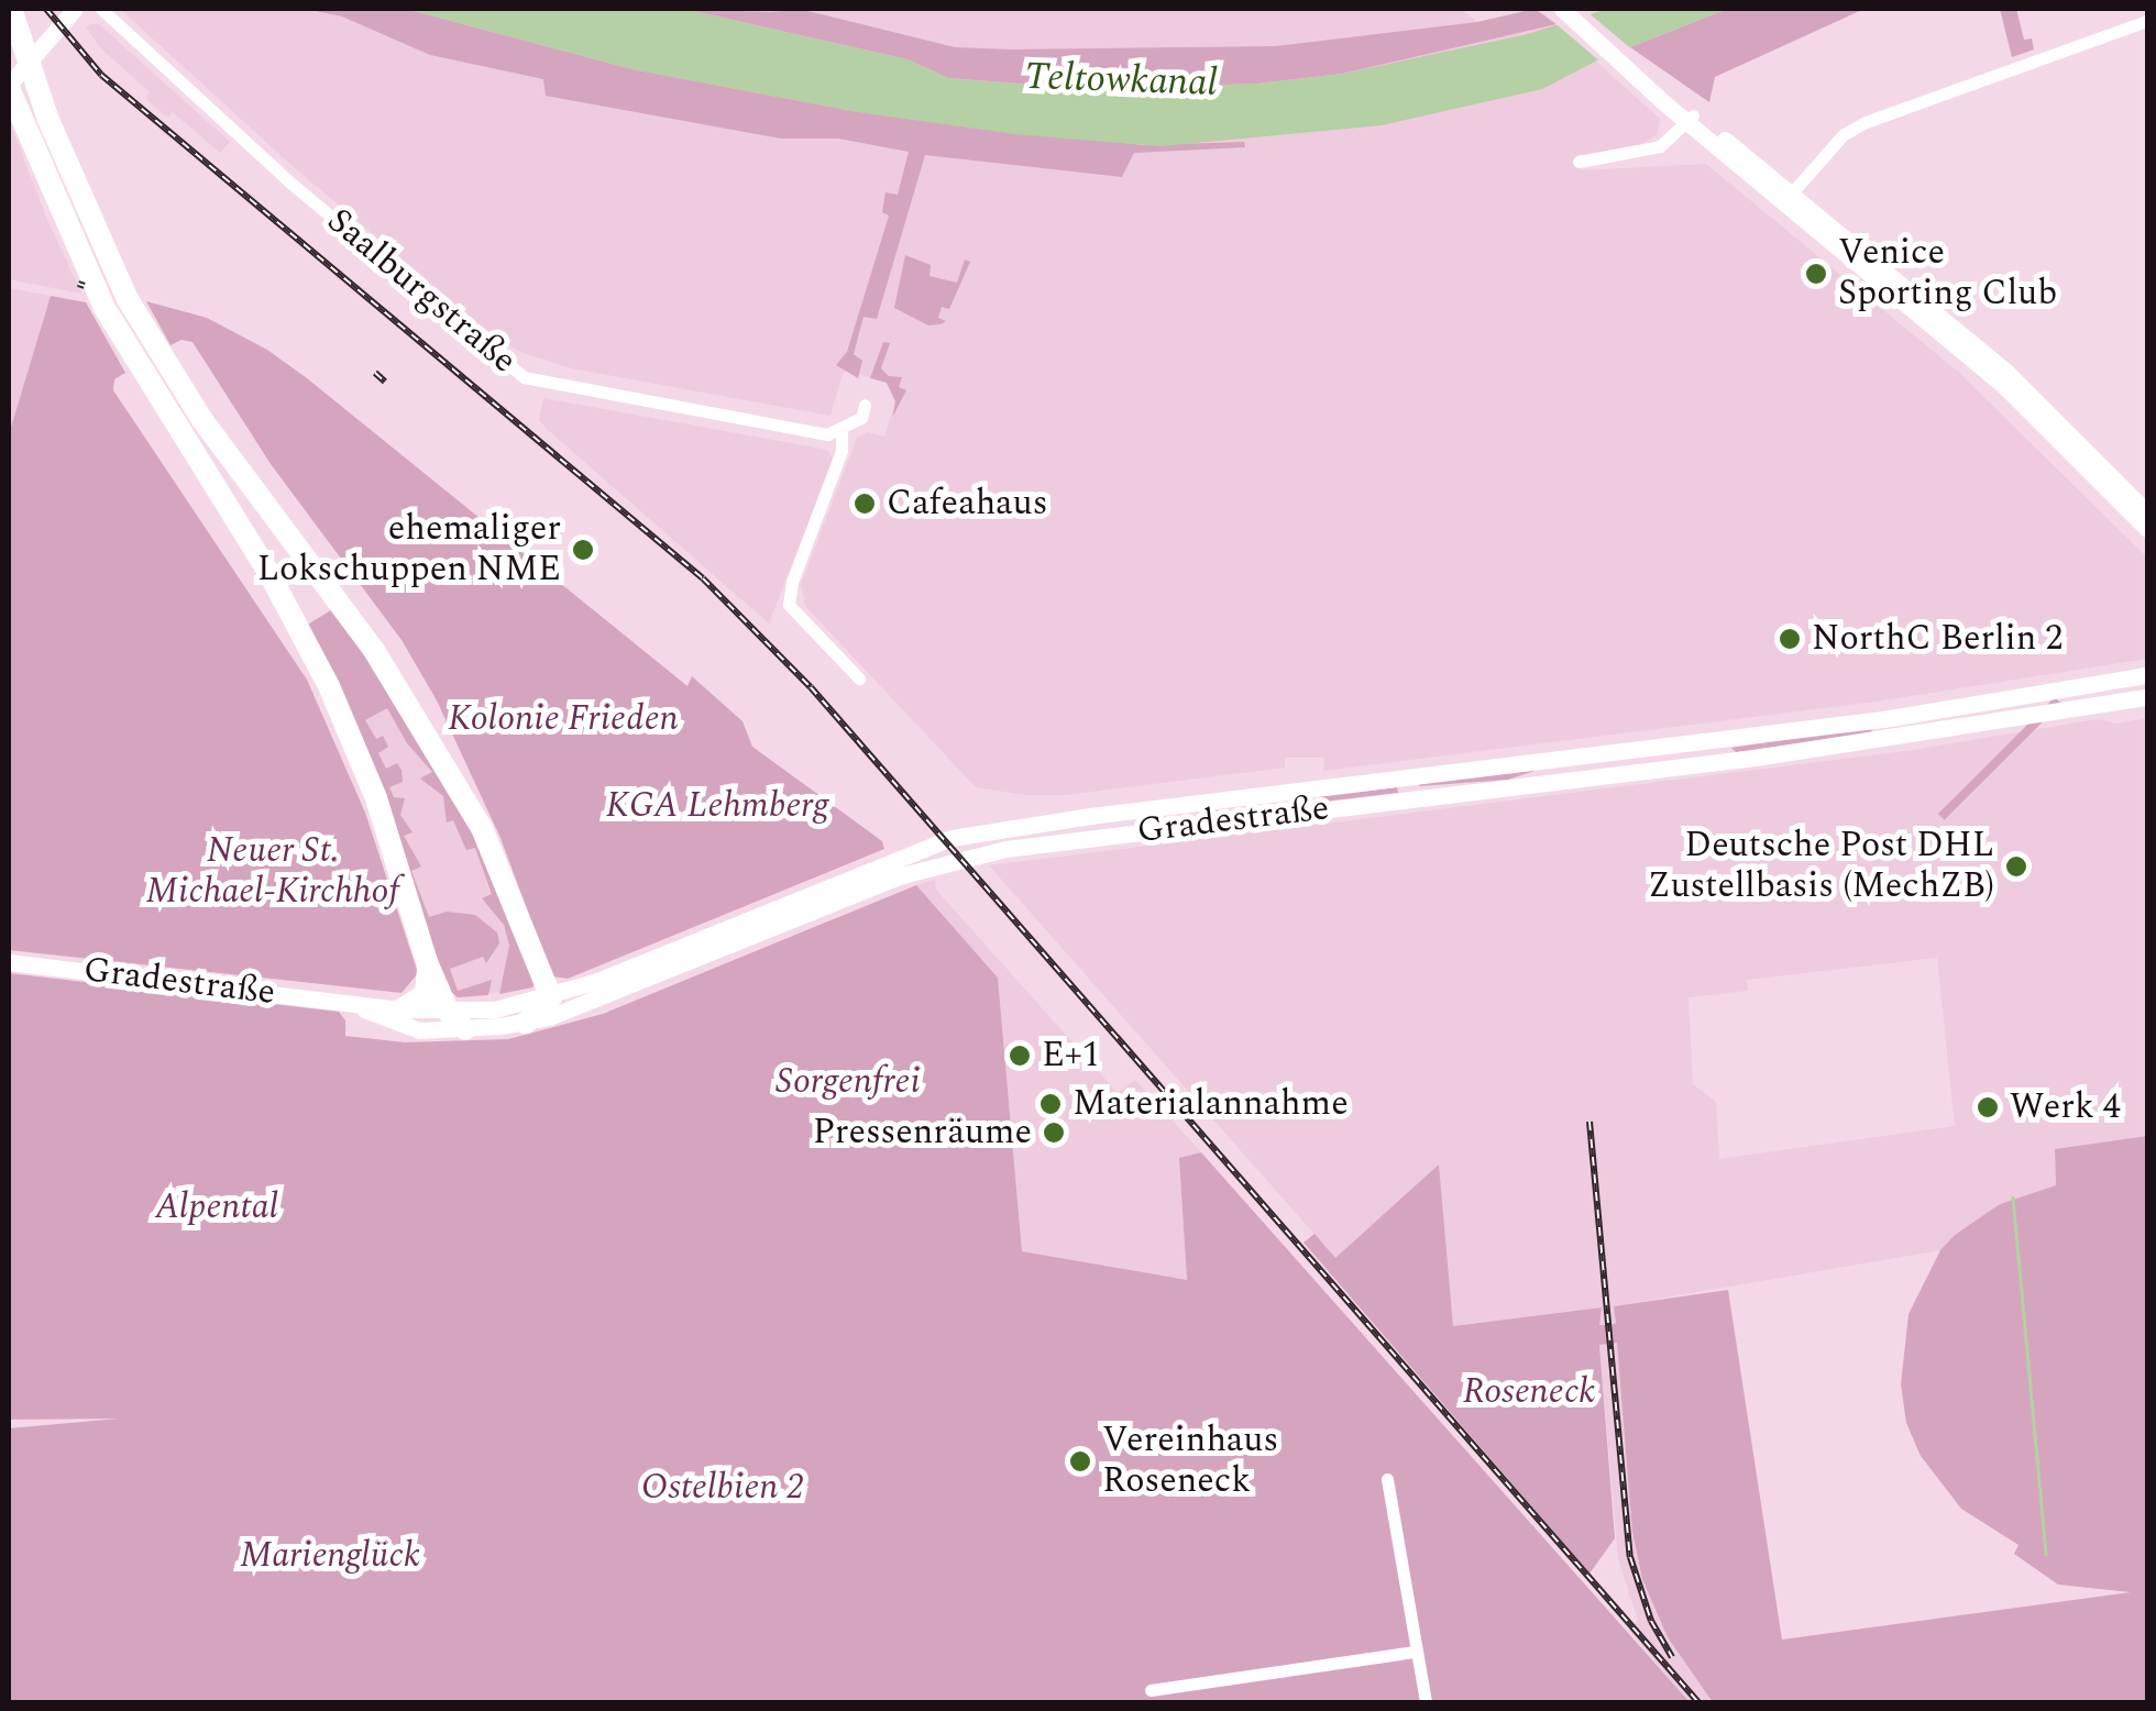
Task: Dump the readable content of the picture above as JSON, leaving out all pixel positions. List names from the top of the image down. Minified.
{"streets":{"main road":["Gradestraße"],"street":["Saalburgstraße"]},"water":["Teltowkanal"],"parks":["Kolonie Frieden","KGA Lehmberg","Neuer St. Michael-Kirchhof","Sorgenfrei","Alpental","Roseneck","Ostelbien 2","Marienglück"],"places":["Venice Sporting Club","Cafeahaus","ehemaliger Lokschuppen NME","NorthC Berlin 2","Deutsche Post DHL Zustellbasis (MechZB)","E+1","Materialannahme","Werk 4","Pressenräume","Vereinhaus Roseneck"]}
